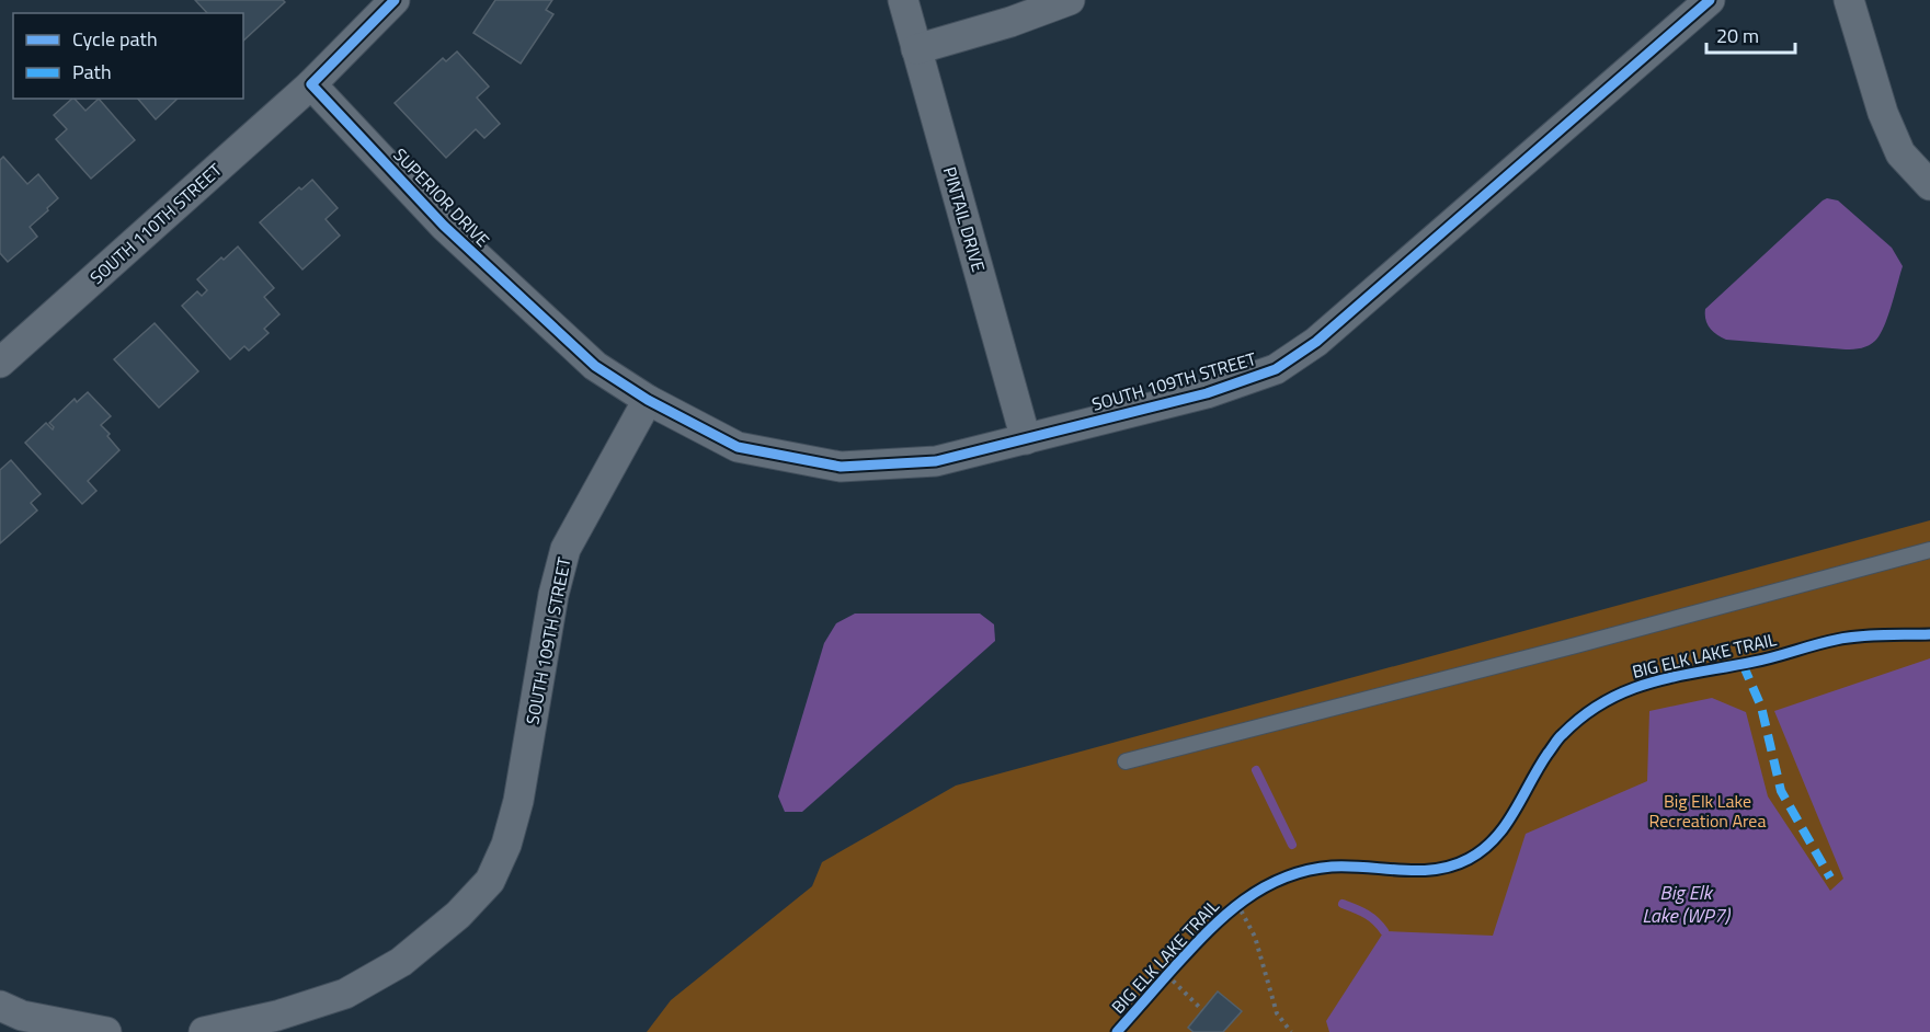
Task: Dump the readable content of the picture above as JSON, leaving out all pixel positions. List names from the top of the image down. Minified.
{"streets":{"street":["SUPERIOR DRIVE","PINTAIL DRIVE","SOUTH 110TH STREET","SOUTH 109TH STREET"],"cycle path":["BIG ELK LAKE TRAIL"]},"crossings":[["SUPERIOR DRIVE","SOUTH 110TH STREET"],["SUPERIOR DRIVE","SOUTH 109TH STREET"],["PINTAIL DRIVE","SOUTH 109TH STREET"]],"water":["Big Elk Lake (WP7)"],"parks":["Big Elk Lake Recreation Area"],"legend":["Cycle path","Path"],"scale_bar":"20 m"}
